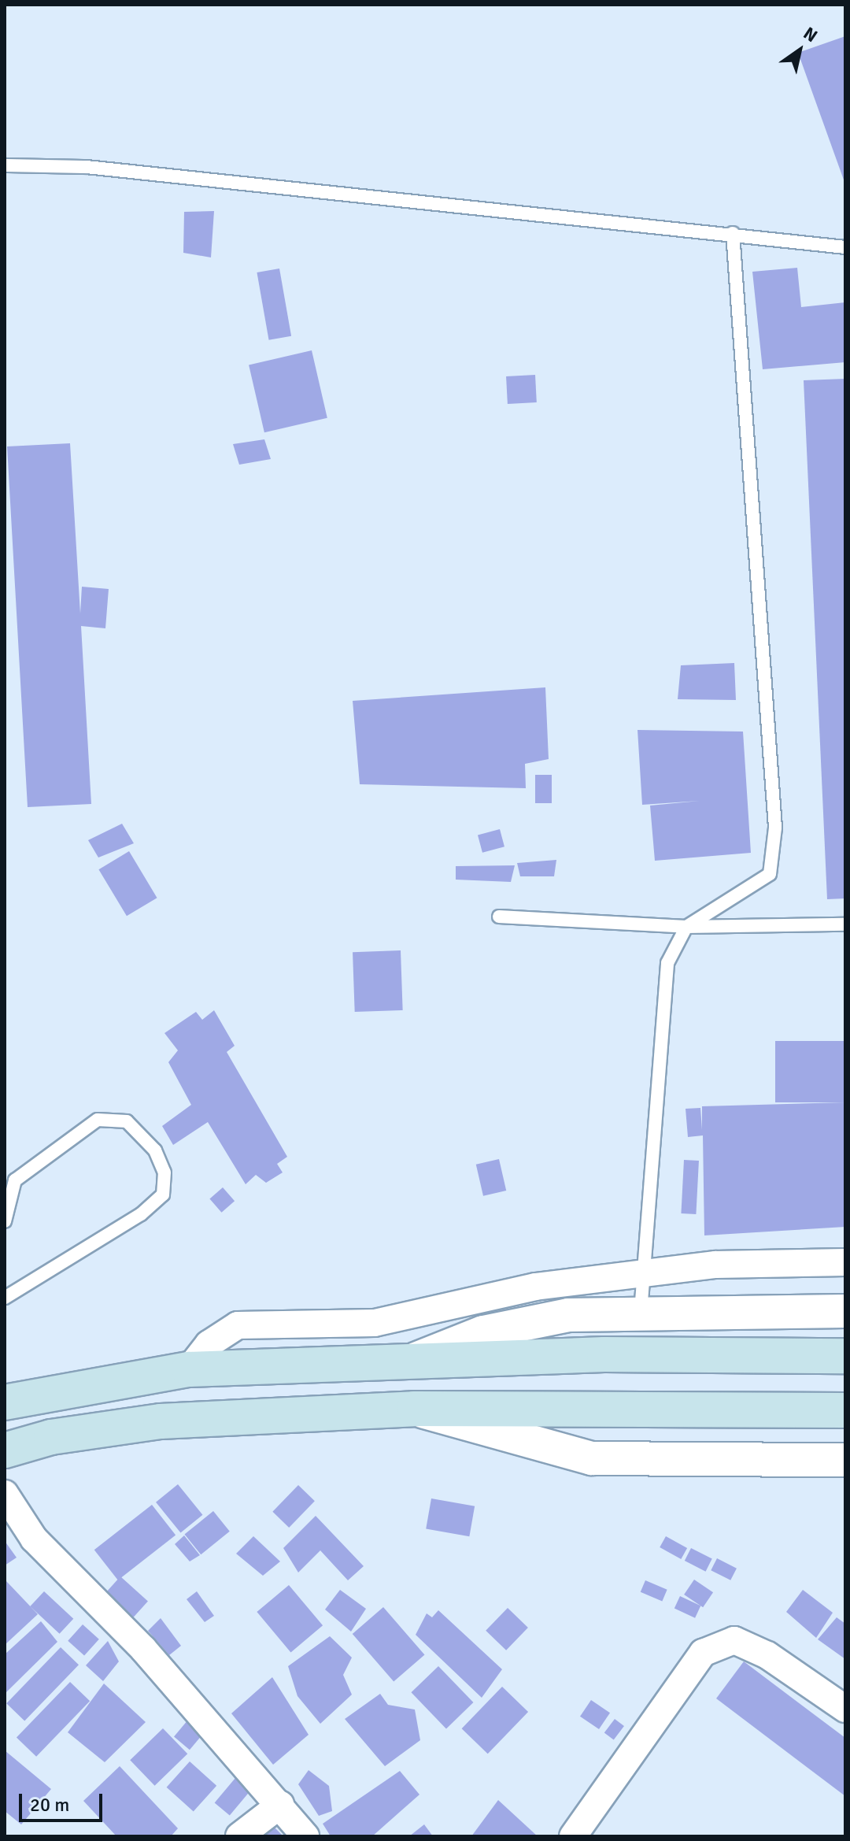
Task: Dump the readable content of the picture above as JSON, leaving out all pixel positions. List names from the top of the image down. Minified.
{"scale_bar":"20 m","north":"top right"}
